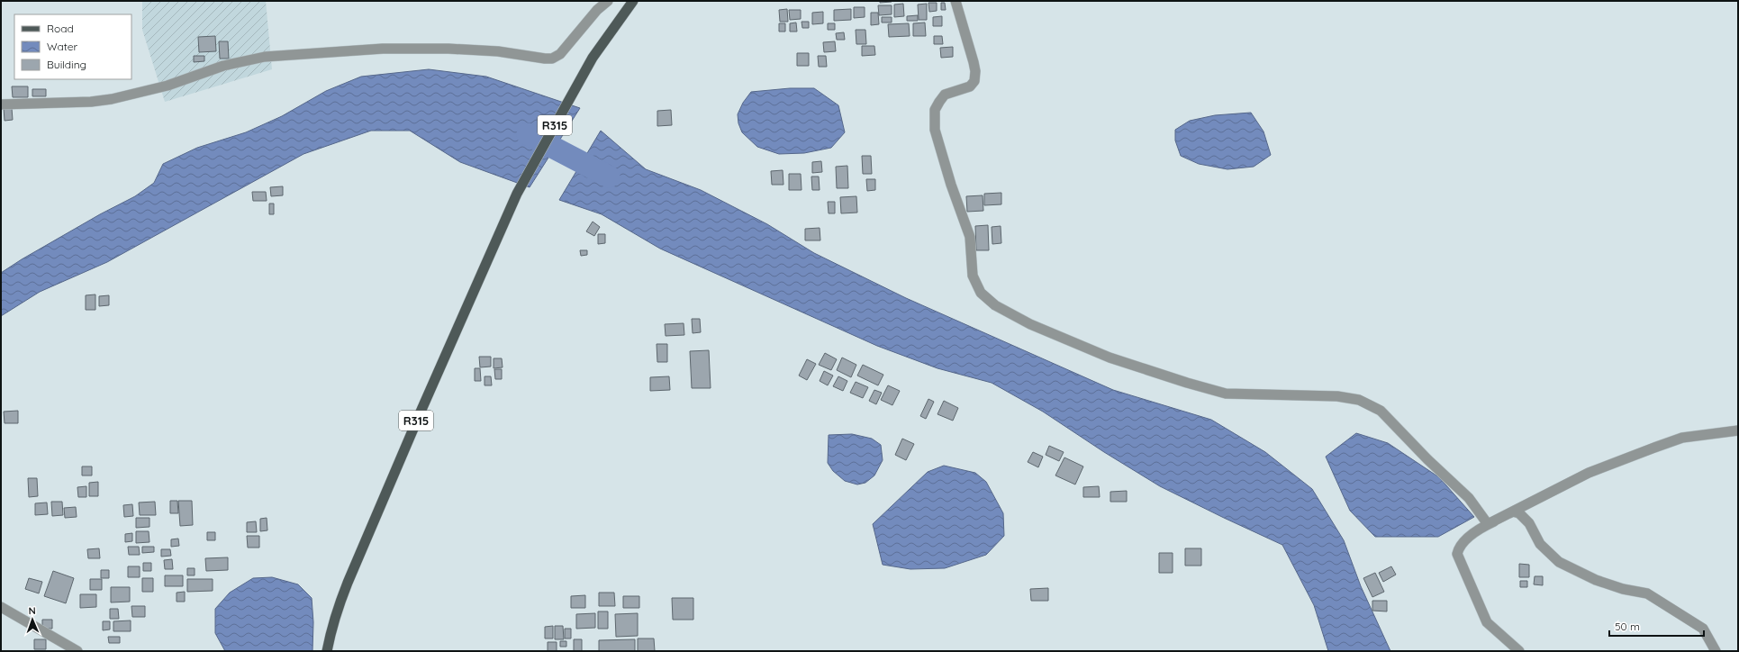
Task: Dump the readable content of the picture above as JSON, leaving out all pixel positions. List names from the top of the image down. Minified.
{"streets":{"main road":["R315"]},"legend":["Road","Water","Building"],"scale_bar":"50 m","north":"top"}
